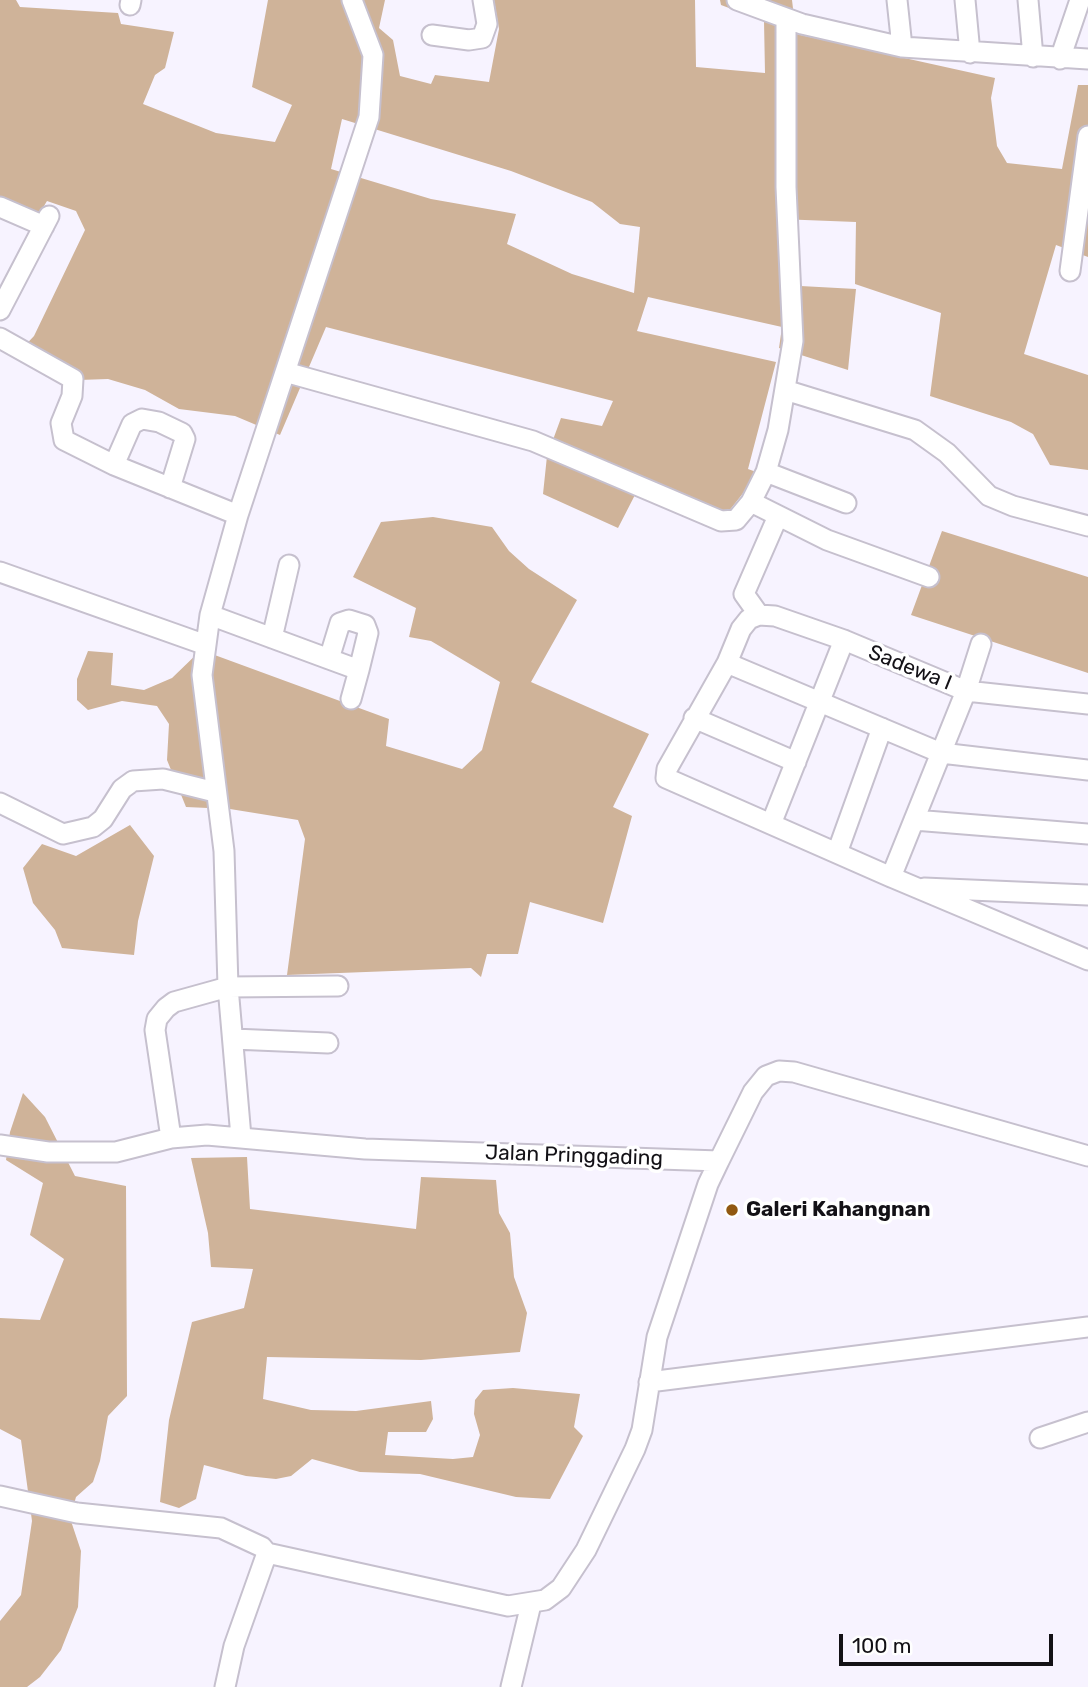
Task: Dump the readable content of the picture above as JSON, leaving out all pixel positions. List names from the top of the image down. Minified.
{"streets":{"street":["Sadewa I","Jalan Pringgading"]},"places":["Galeri Kahangnan"],"scale_bar":"100 m"}
